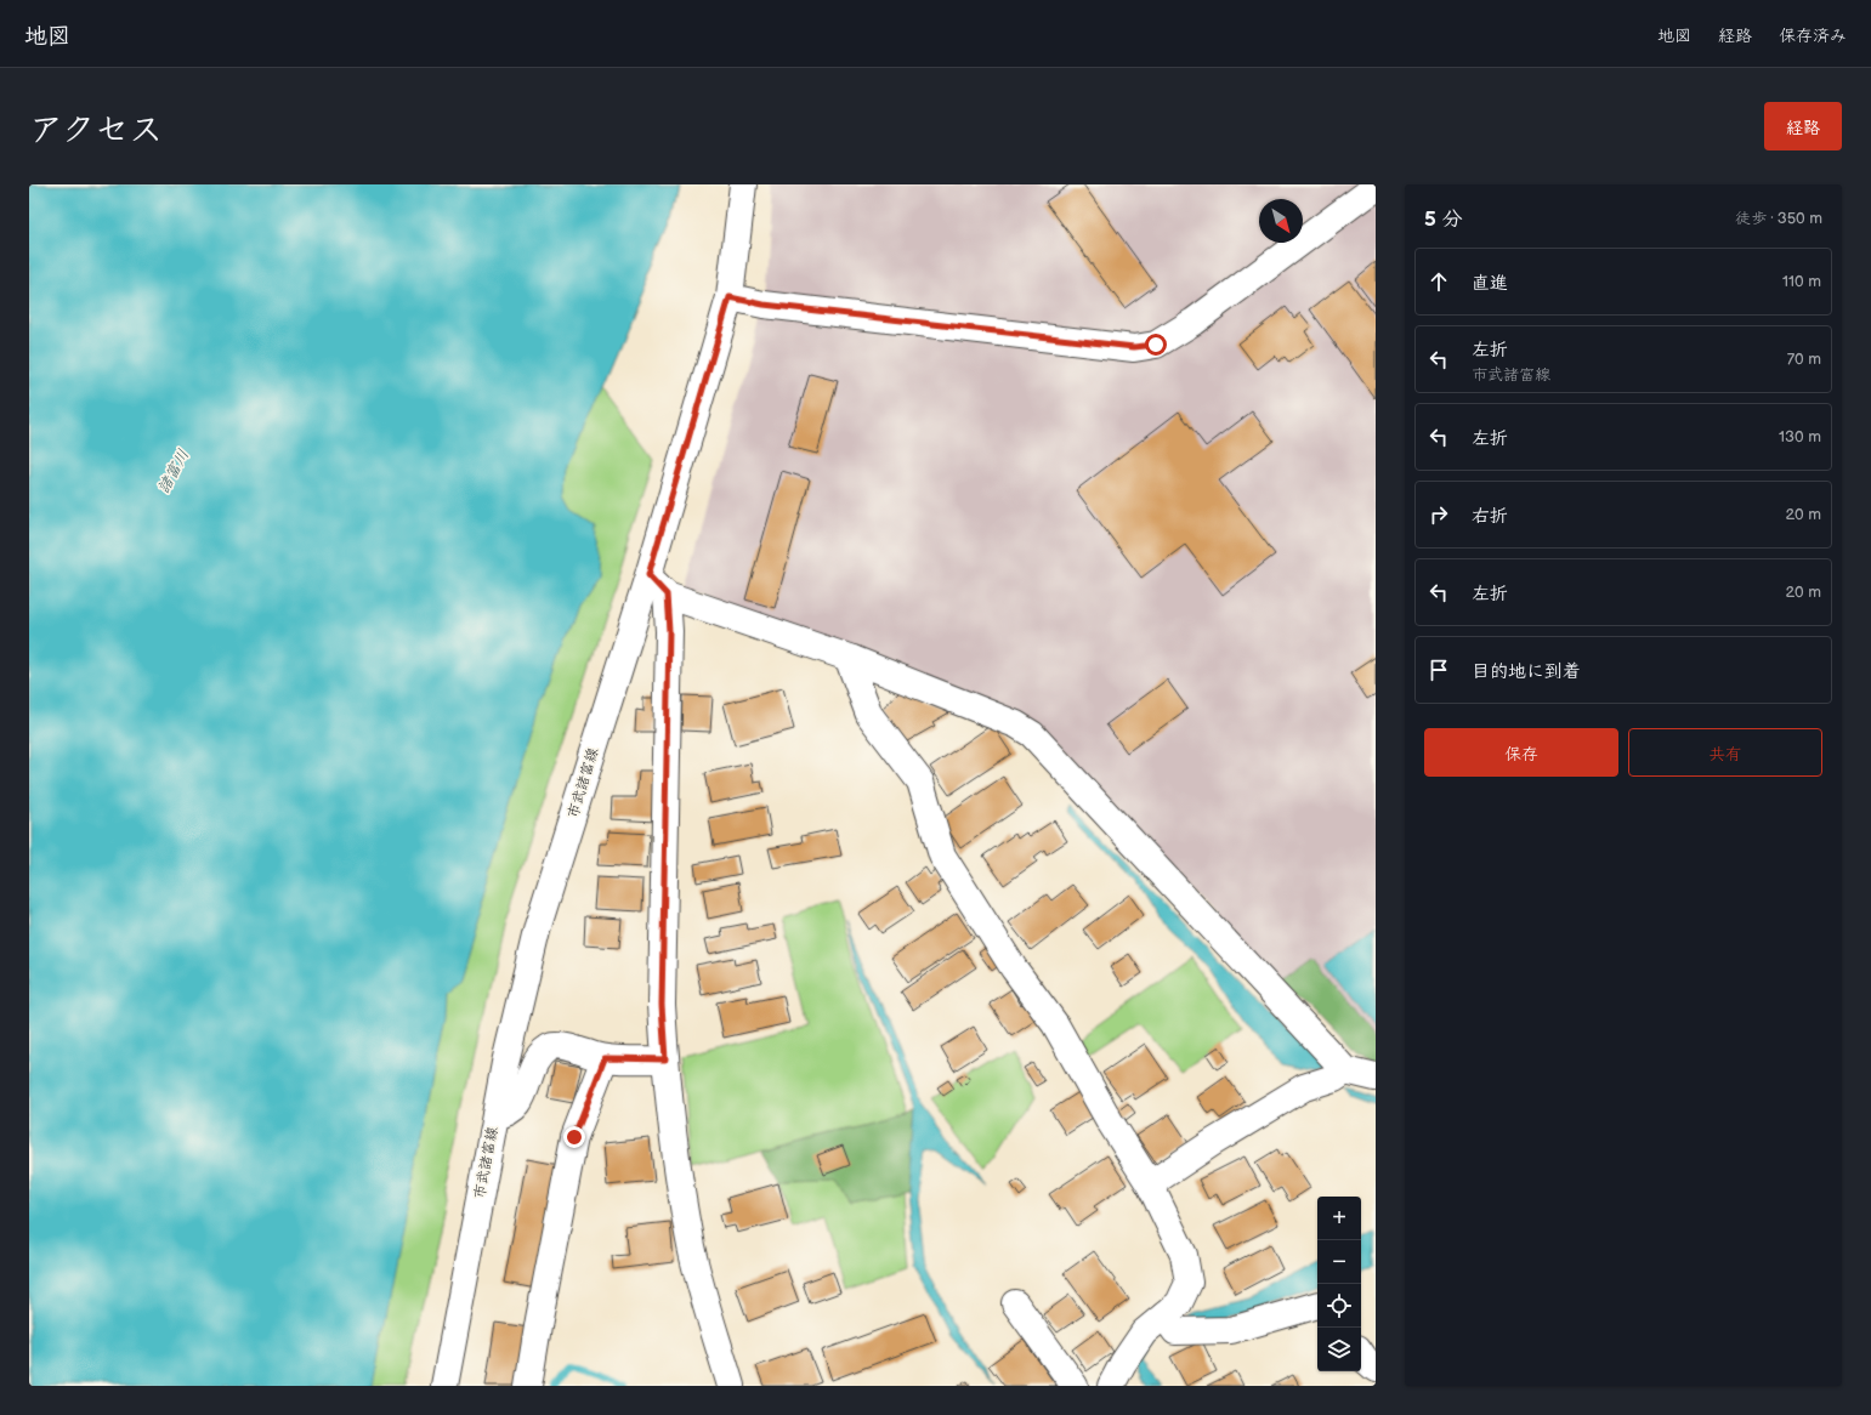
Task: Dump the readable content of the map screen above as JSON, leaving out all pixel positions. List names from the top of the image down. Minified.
{"streets":{"street":["市武諸富線"]},"water":["諸富川"],"north":"bottom right","page":{"header":"地図","nav":["地図","経路","保存済み"],"title":"アクセス","buttons":["経路",["保存","共有"]],"heading":["5 分","徒歩 · 350 m"],"list":[["直進","110 m"],["左折","市武諸富線","70 m"],["左折","130 m"],["右折","20 m"],["左折","20 m"],"目的地に到着"],"map_buttons":["+","−"]}}
